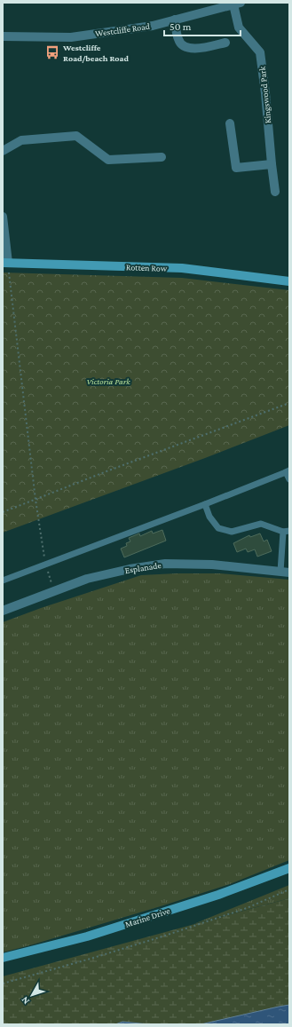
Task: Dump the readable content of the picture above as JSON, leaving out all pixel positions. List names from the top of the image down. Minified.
{"streets":{"street":["Westcliffe Road","Kingswood Park","Rotten Row","Esplanade","Marine Drive"]},"crossings":[["Westcliffe Road","Kingswood Park"]],"parks":["Victoria Park"],"places":{"bus stop":["Westcliffe Road/beach Road"]},"scale_bar":"50 m","north":"bottom left"}
